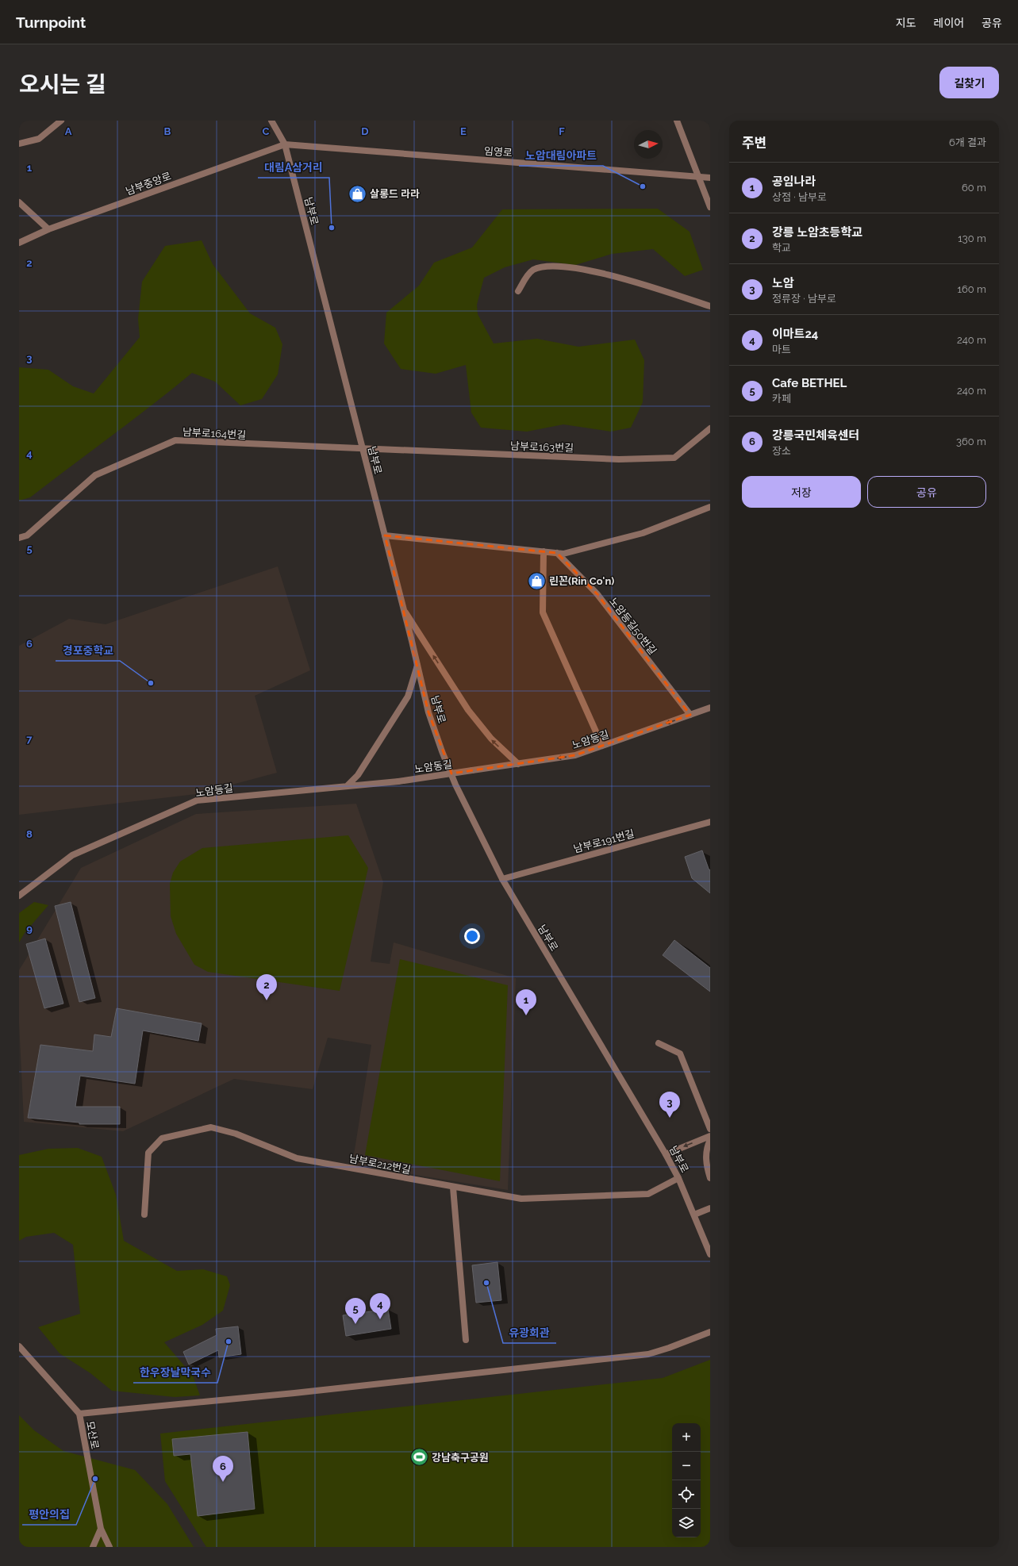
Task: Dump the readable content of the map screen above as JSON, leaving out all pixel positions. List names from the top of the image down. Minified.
{"streets":{"street":["임영로","남부중앙로","남부로","남부로164번길","남부로163번길","노암등길50번길","노암등길","노암동길","남부로191번길","남부로212번길","모산로"]},"crossings":[["임영로","남부중앙로"],["임영로","남부로"],["남부중앙로","남부로"],["남부로","남부로164번길"],["남부로","남부로163번길"],["남부로","남부로191번길"],["남부로","남부로212번길"],["남부로164번길","남부로163번길"],["노암등길50번길","노암등길"],["노암등길","노암동길"]],"places":{"other":["노암대림아파트","대림A삼거리","경포중학교","유광회관","한우장날막국수","평안의집"],"shop":["살롱드 라라","린꼰(Rin Co'n)"],"sports":["강남축구공원"]},"north":"right","page":{"header":"Turnpoint","nav":["지도","레이어","공유"],"title":"오시는 길","buttons":["길찾기",["저장","공유"]],"heading":["주변","6개 결과"],"list":[{"mark":"1","name":"공임나라","note":"상점 · 남부로","value":"60 m"},{"mark":"2","name":"강릉 노암초등학교","note":"학교","value":"130 m"},{"mark":"3","name":"노암","note":"정류장 · 남부로","value":"160 m"},{"mark":"4","name":"이마트24","note":"마트","value":"240 m"},{"mark":"5","name":"Cafe BETHEL","note":"카페","value":"240 m"},{"mark":"6","name":"강릉국민체육센터","note":"장소","value":"360 m"}],"pins":["2","1","3","4","5","6"],"map_buttons":["+","−"]},"grid":{"columns":["A","B","C","D","E","F"],"rows":["1","2","3","4","5","6","7","8","9"]}}
